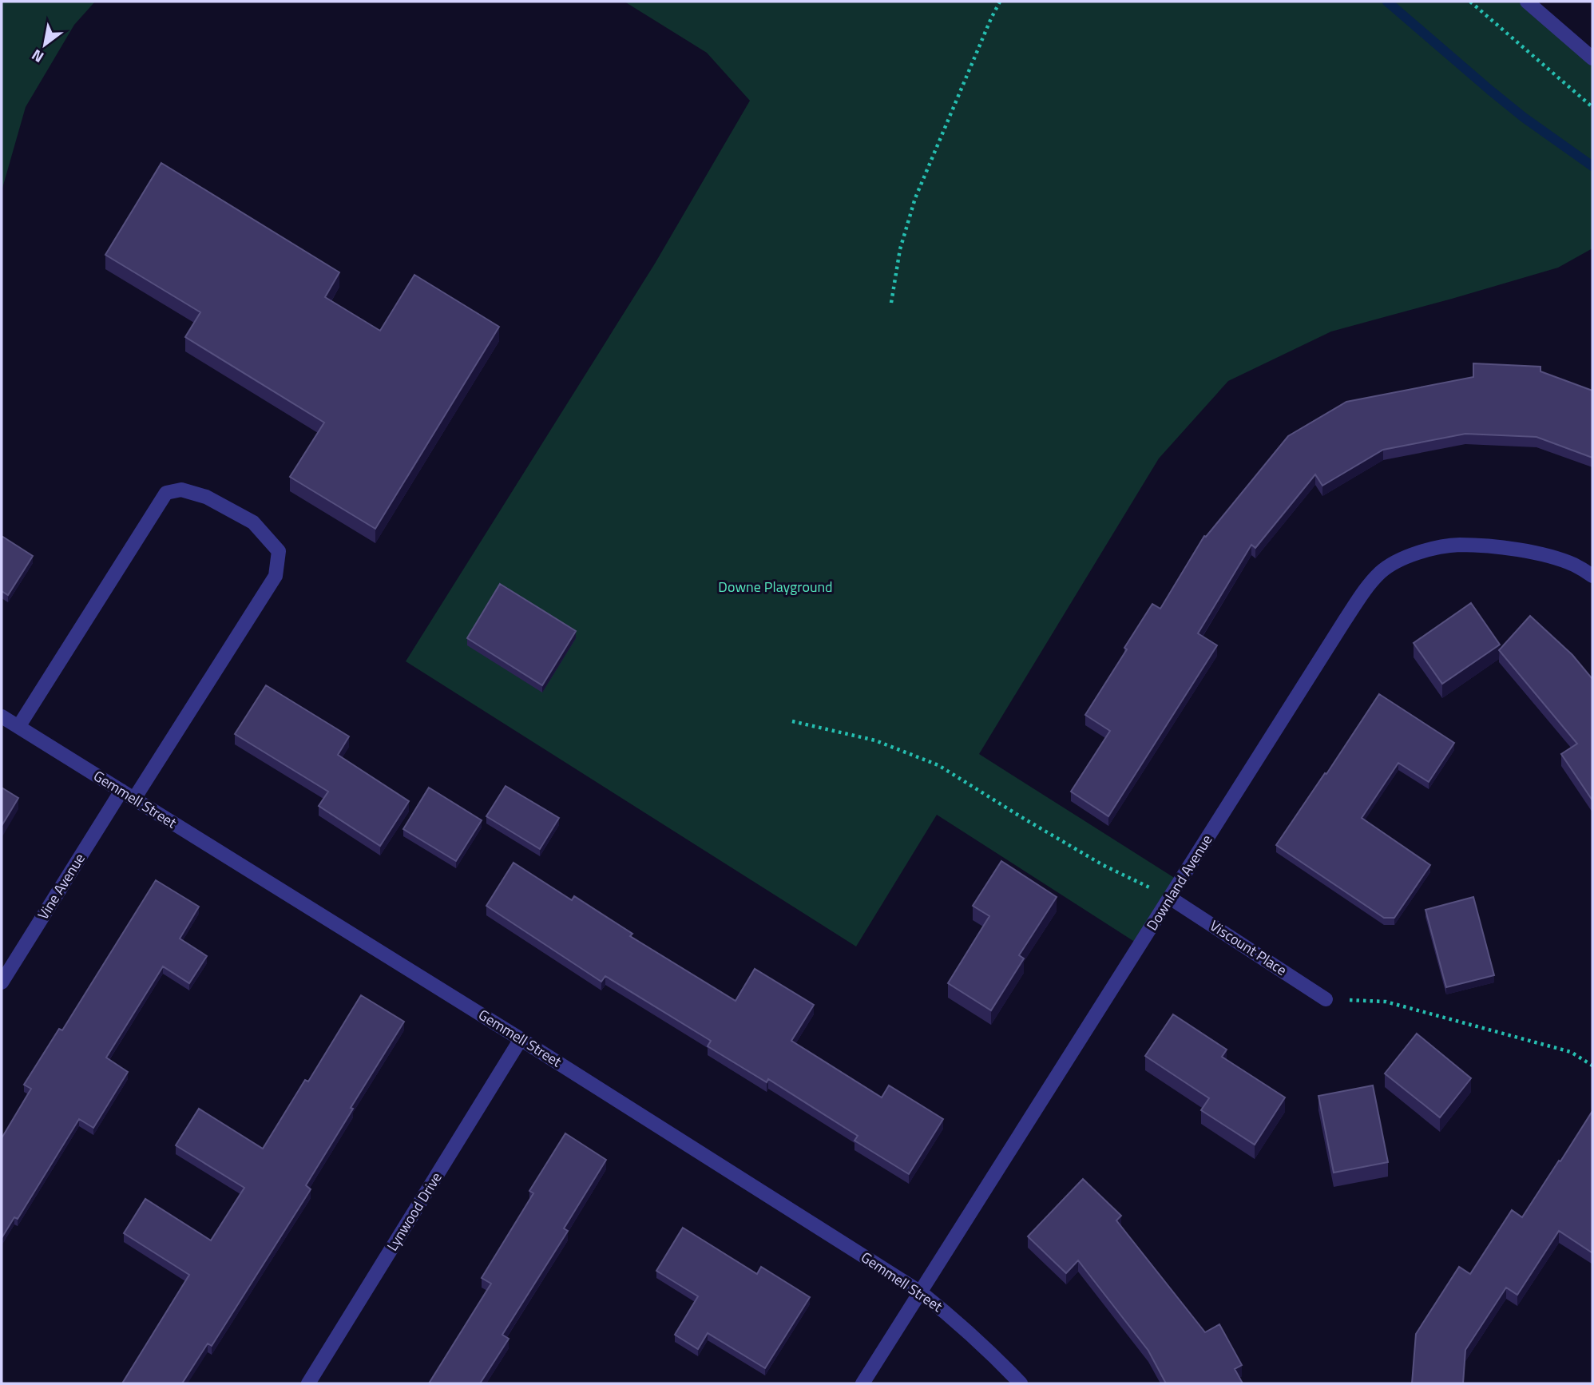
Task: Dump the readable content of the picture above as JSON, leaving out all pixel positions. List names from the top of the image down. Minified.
{"streets":{"street":["Gemmell Street","Downland Avenue","Vine Avenue","Viscount Place","Lynwood Drive"]},"crossings":[["Gemmell Street","Downland Avenue"],["Gemmell Street","Vine Avenue"],["Gemmell Street","Lynwood Drive"],["Downland Avenue","Viscount Place"]],"parks":["Downe Playground"],"north":"bottom left"}
